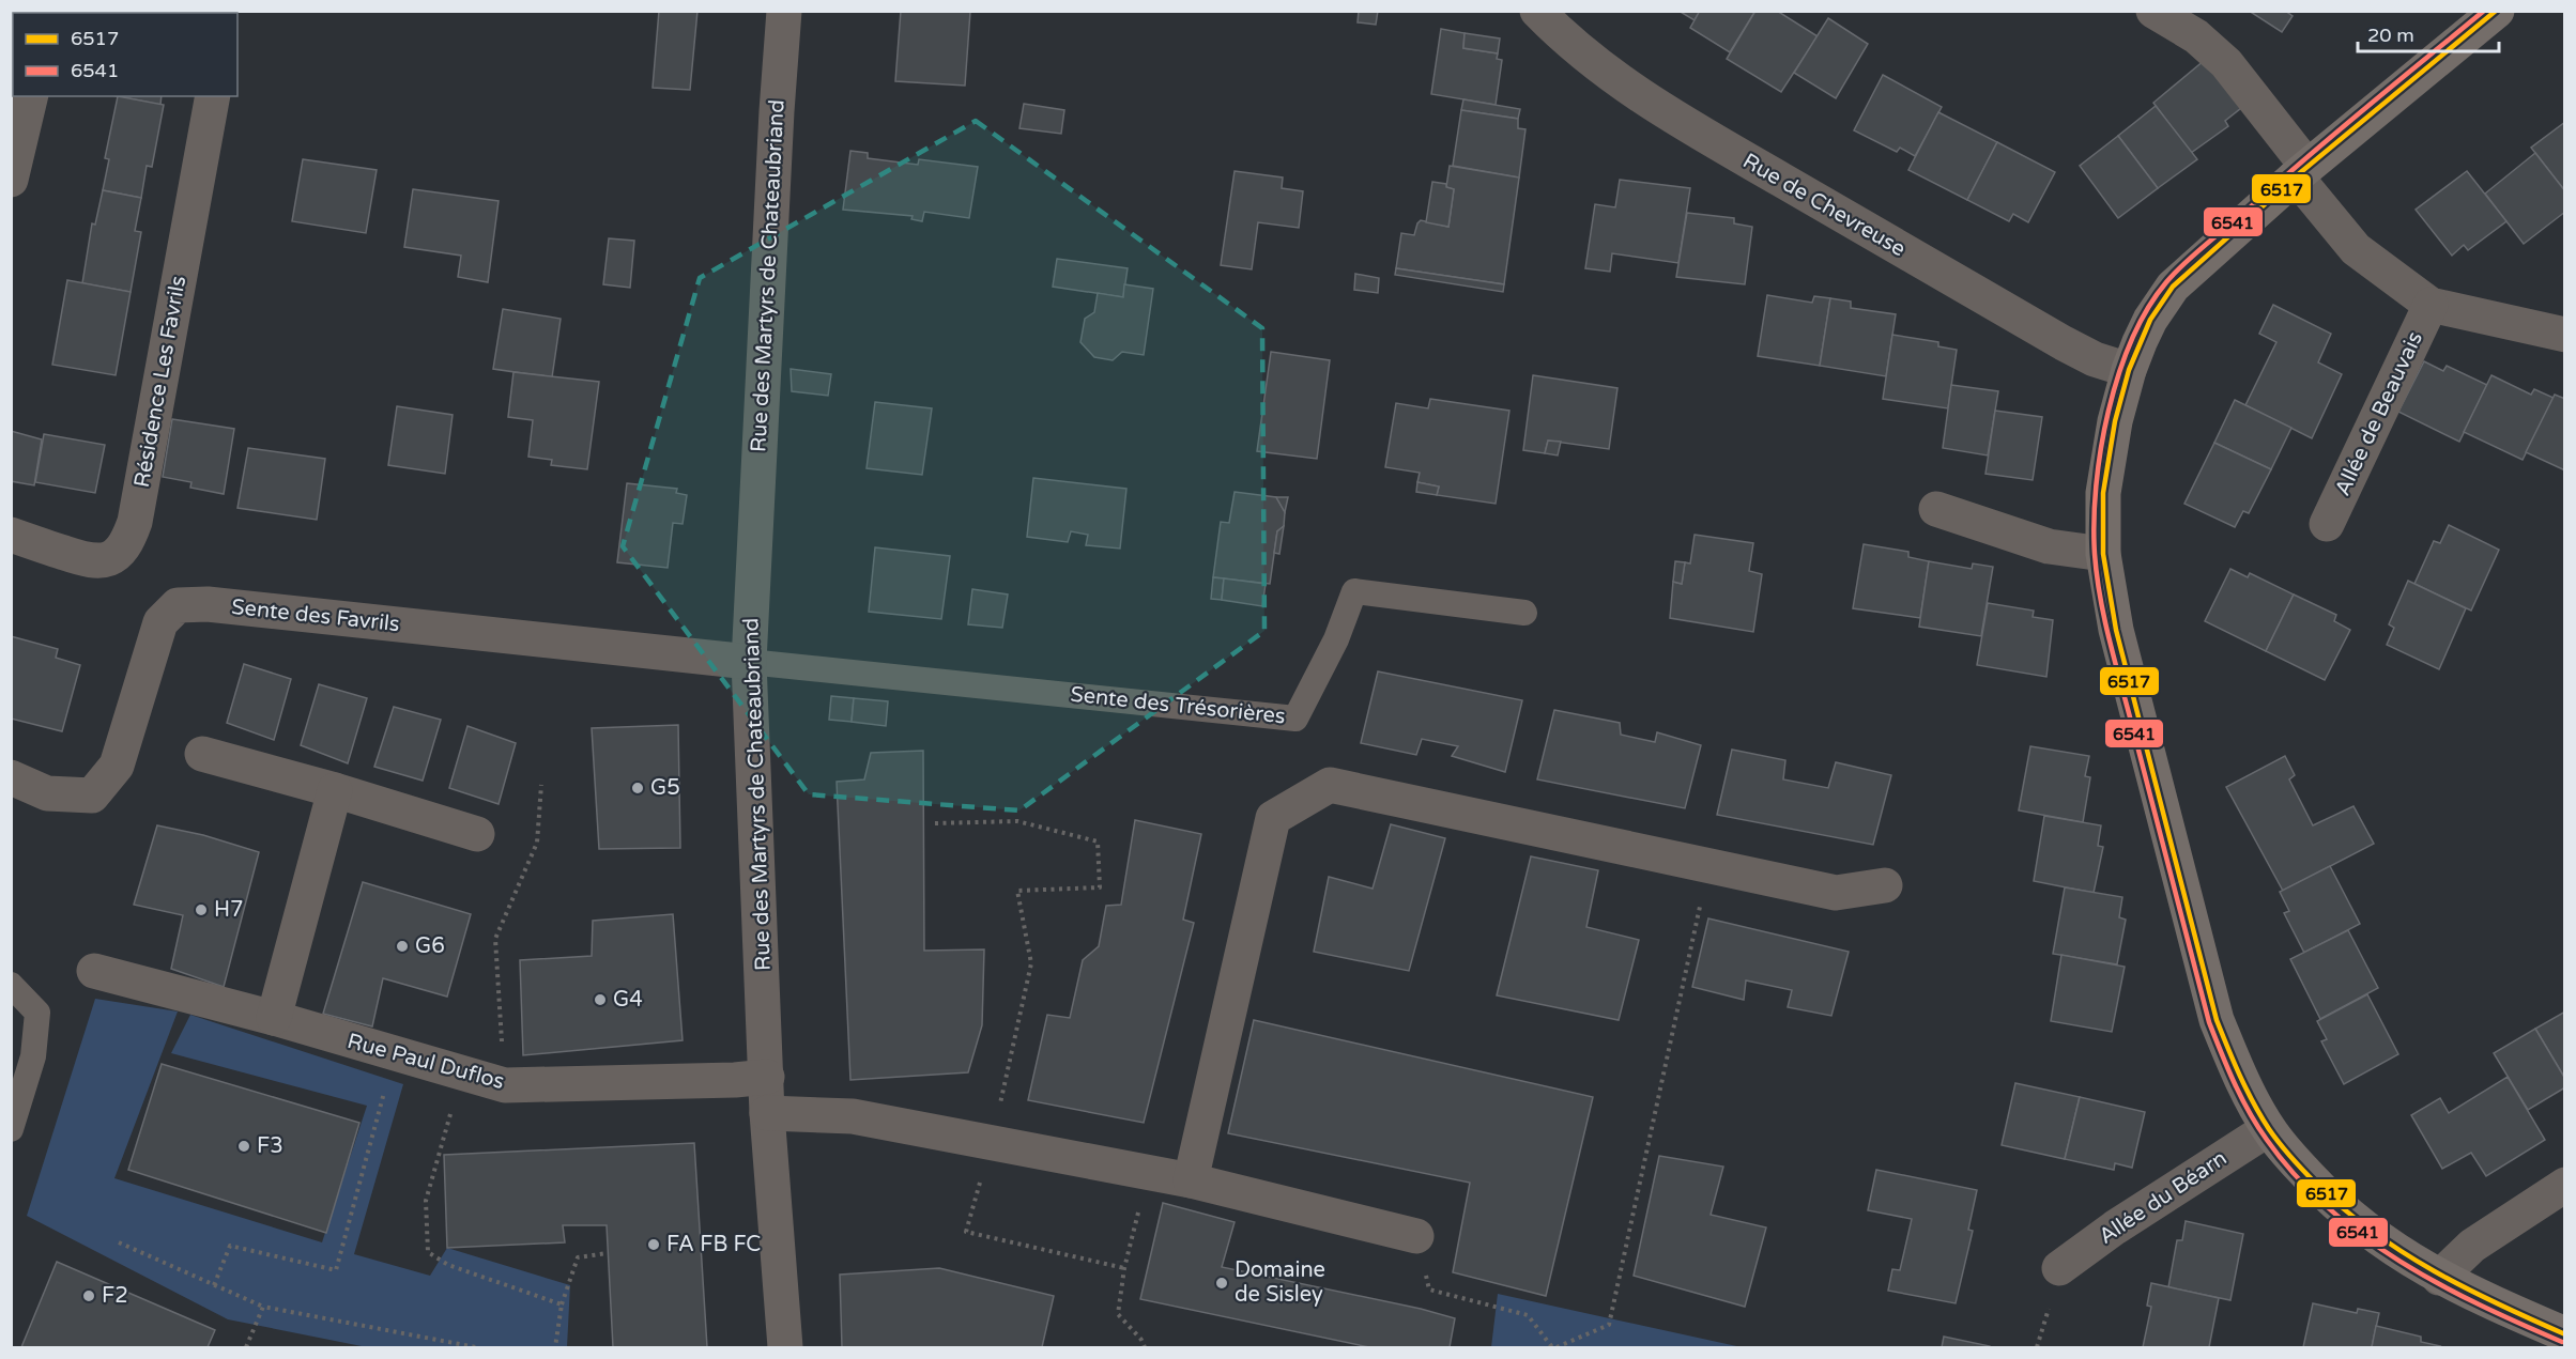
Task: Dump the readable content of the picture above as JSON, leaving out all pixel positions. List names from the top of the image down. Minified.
{"streets":{"street":["Rue de Chevreuse","Rue des Martyrs de Chateaubriand","Résidence Les Favrils","Allée de Beauvais","Sente des Favrils","Rue Paul Duflos","Allée du Béarn"],"lane":["Sente des Trésorières"]},"crossings":[["Rue des Martyrs de Chateaubriand","Sente des Favrils"],["Rue des Martyrs de Chateaubriand","Sente des Trésorières"],["Rue des Martyrs de Chateaubriand","Rue Paul Duflos"],["Sente des Favrils","Sente des Trésorières"]],"places":["G5","H7","G6","G4","F3","FA FB FC","Domaine de Sisley","F2"],"lines":["transit line 6517","transit line 6541"],"legend":["6517","6541"],"scale_bar":"20 m"}
